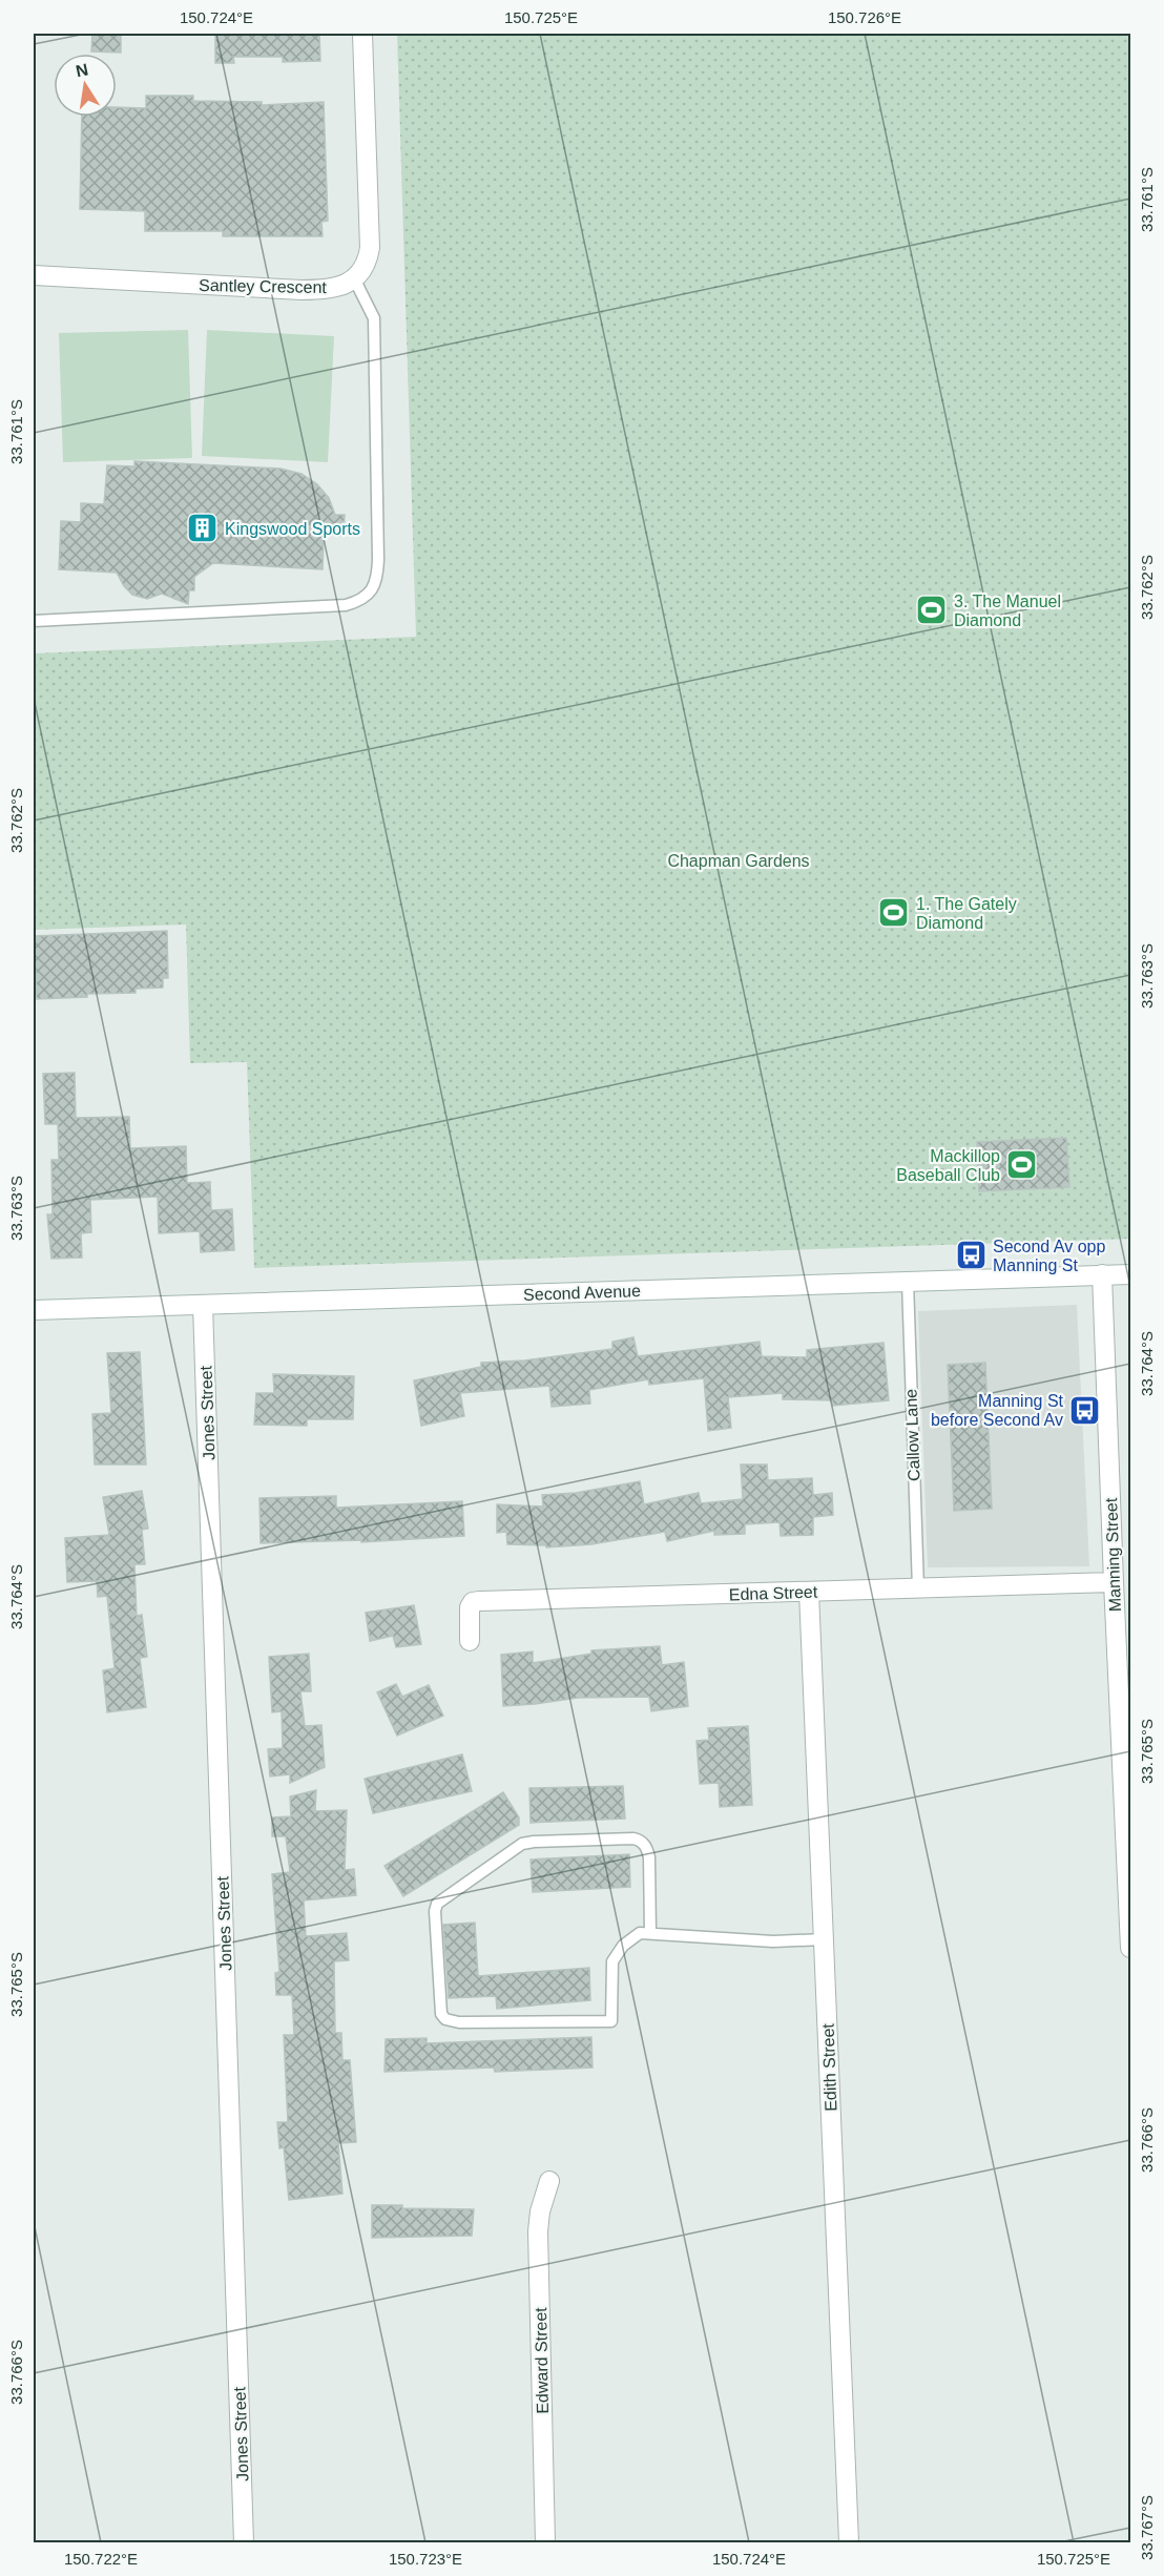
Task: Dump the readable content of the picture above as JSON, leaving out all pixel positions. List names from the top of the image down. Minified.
{"streets":{"street":["Santley Crescent","Second Avenue","Jones Street","Manning Street","Edna Street","Edith Street","Edward Street"],"lane":["Callow Lane"]},"crossings":[["Second Avenue","Jones Street"],["Second Avenue","Callow Lane"],["Second Avenue","Manning Street"],["Callow Lane","Edna Street"],["Manning Street","Edna Street"],["Edna Street","Edith Street"]],"parks":["Chapman Gardens"],"places":{"building":["Kingswood Sports"],"sports":["3. The Manuel Diamond","1. The Gately Diamond","Mackillop Baseball Club"],"bus stop":["Second Av opp Manning St","Manning St before Second Av"]},"north":"top","coordinates":["150.724°E","150.725°E","150.726°E","33.761°S","33.762°S","33.763°S","33.764°S","33.765°S","33.766°S","33.767°S","150.722°E","150.723°E"]}
